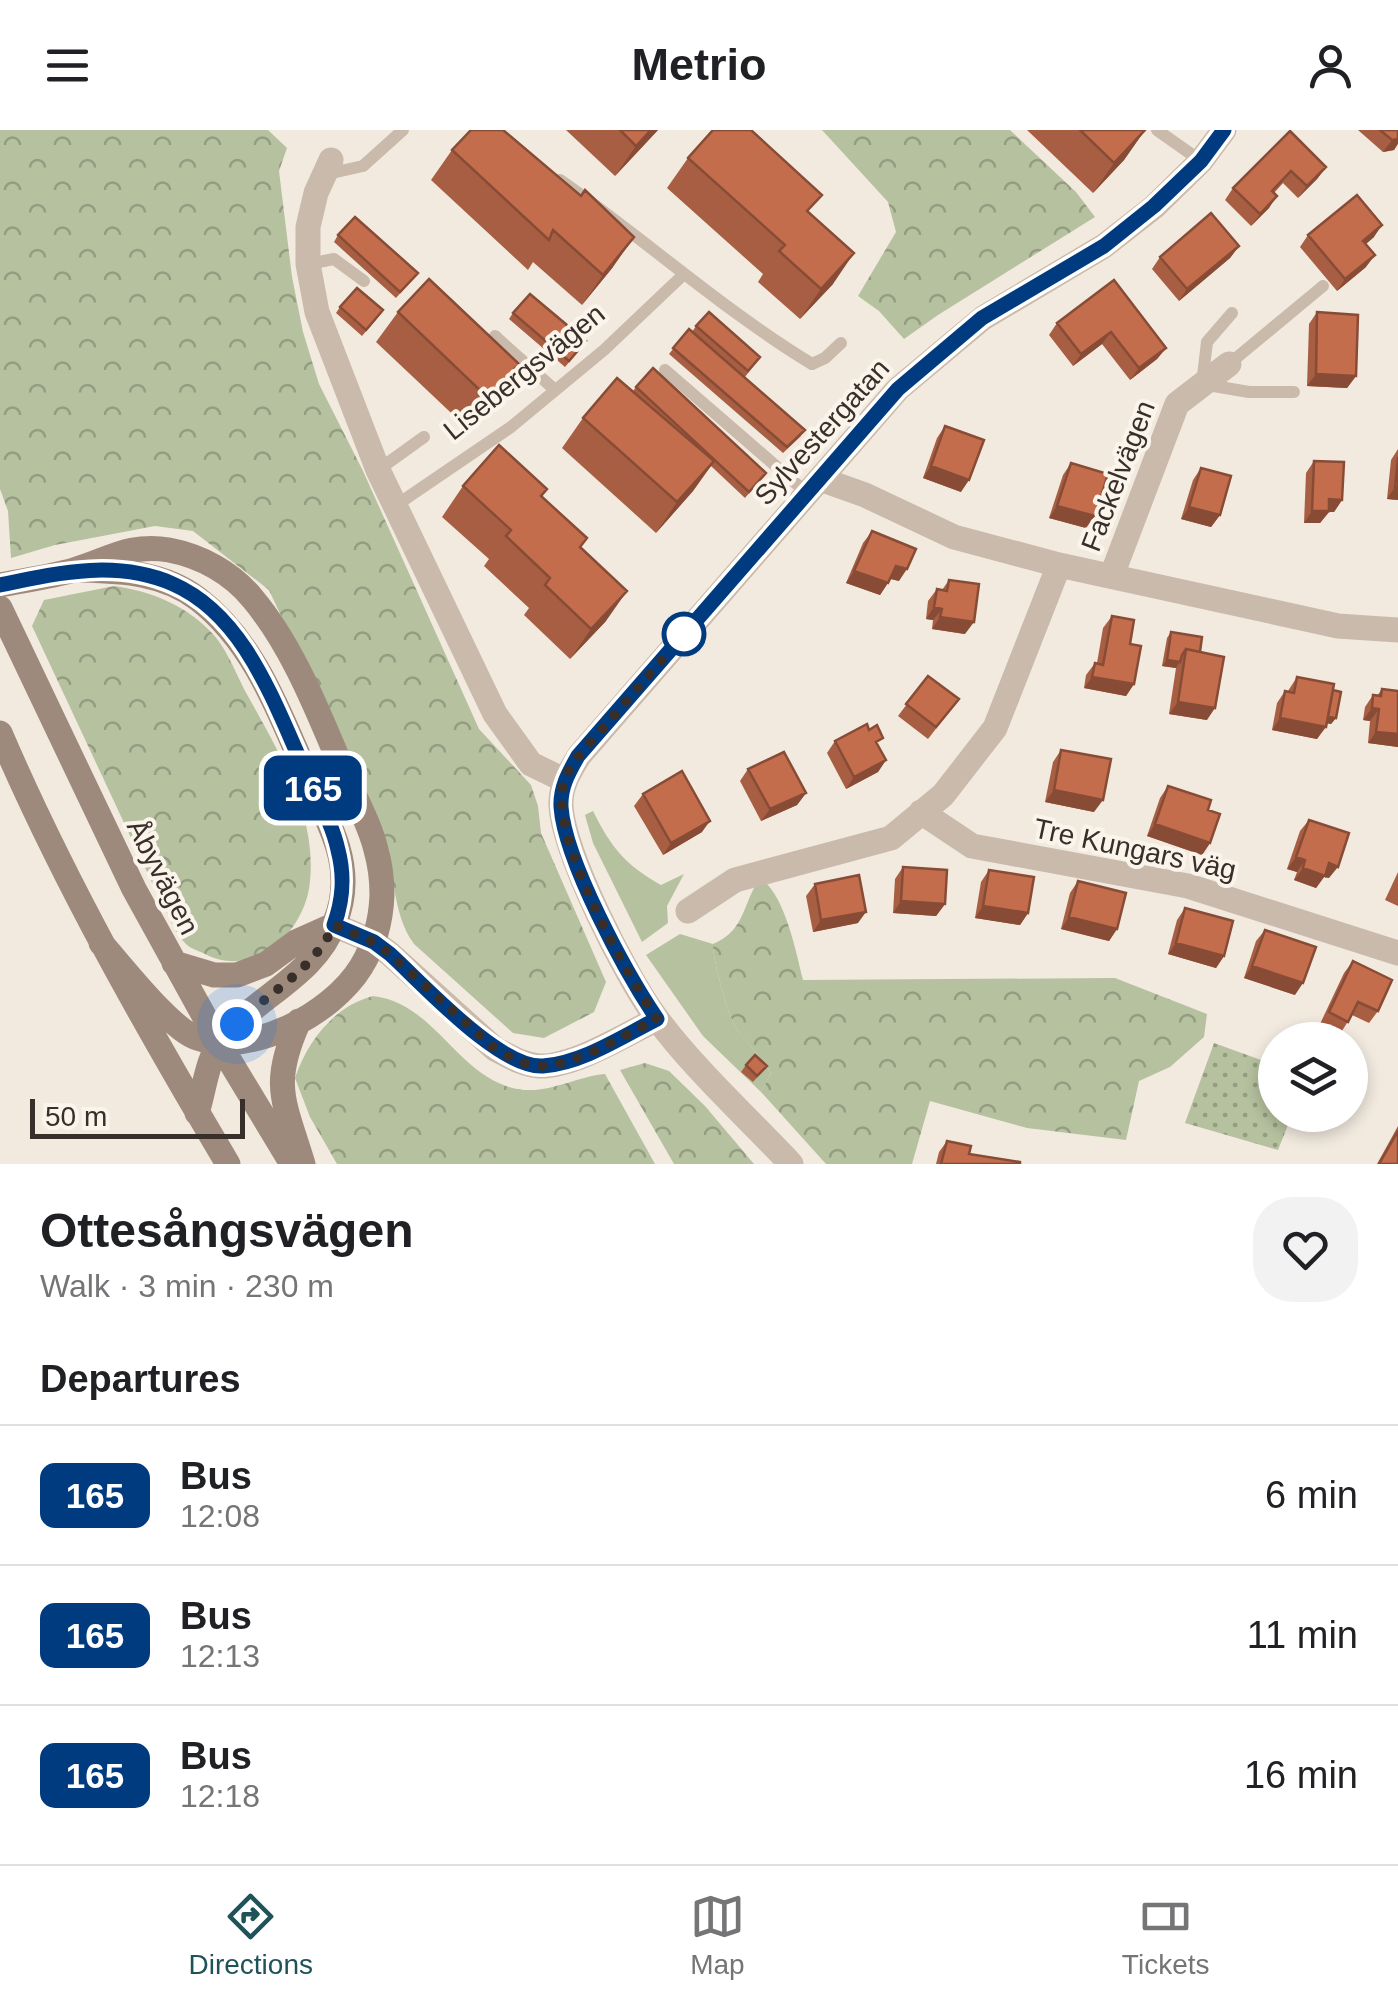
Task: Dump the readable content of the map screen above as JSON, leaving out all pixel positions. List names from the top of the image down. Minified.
{"streets":{"street":["Sylvestergatan","Fackelvägen","Tre Kungars väg","Åbyvägen"],"lane":["Lisebergsvägen"]},"crossings":[["Fackelvägen","Tre Kungars väg"]],"lines":["bus line 165"],"scale_bar":"50 m","page":{"header":"Metrio","on_map":"165","scale":"50 m","heading":[["Ottesångsvägen","Walk · 3 min · 230 m"],"Departures"],"list":[{"mark":"165","name":"Bus","note":"12:08","value":"6 min"},{"mark":"165","name":"Bus","note":"12:13","value":"11 min"},{"mark":"165","name":"Bus","note":"12:18","value":"16 min"}],"tabs":["Directions","Map","Tickets"]}}
